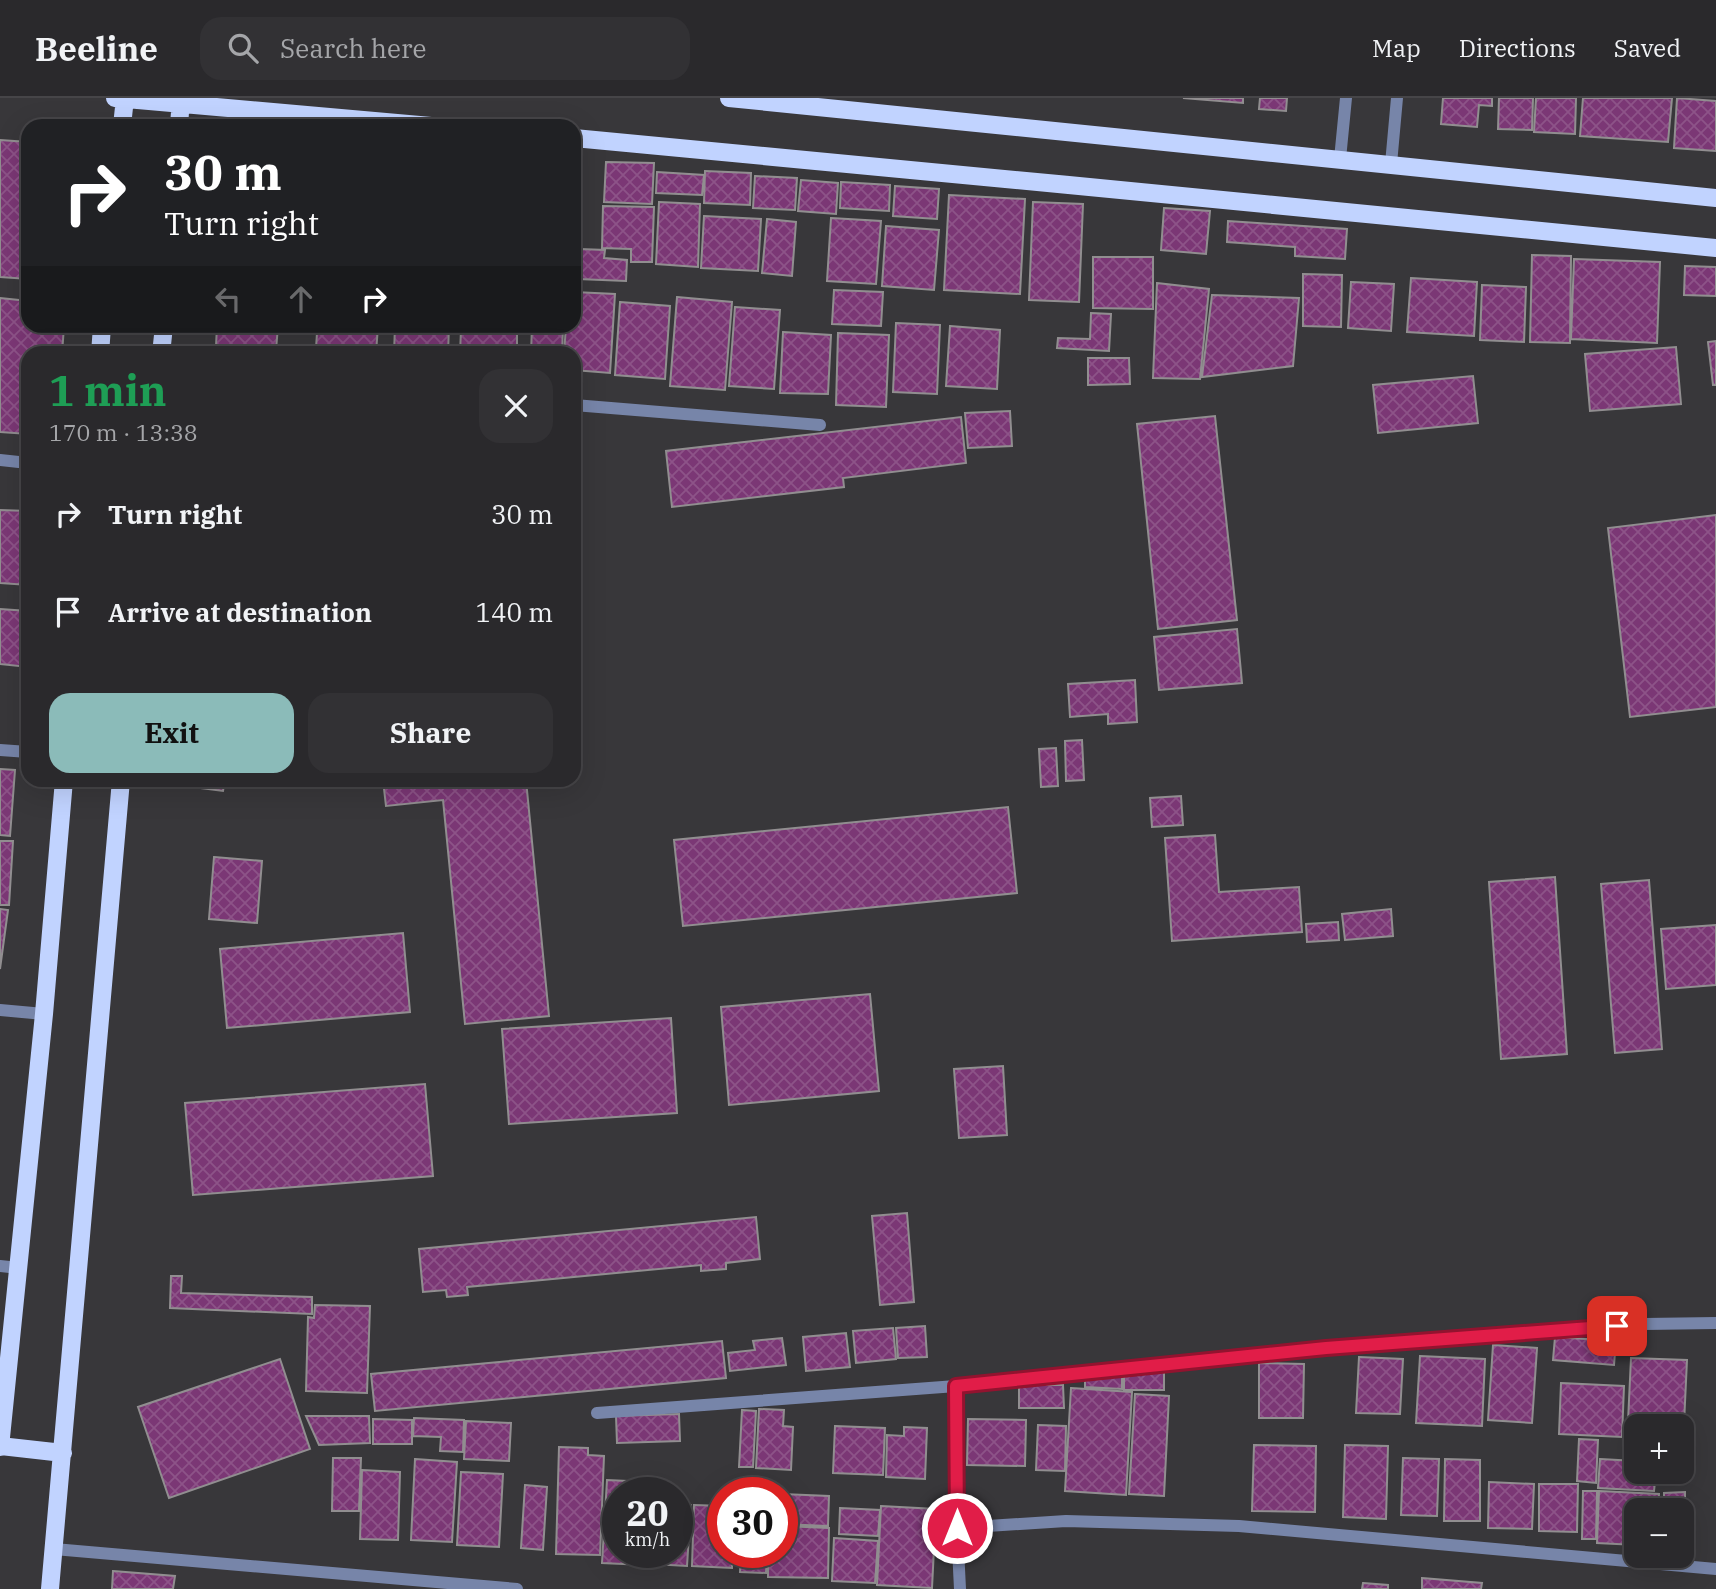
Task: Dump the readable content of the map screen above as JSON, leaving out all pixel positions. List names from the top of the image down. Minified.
{"page":{"header":"Beeline","search":"Search here","nav":["Map","Directions","Saved"],"turn":["30 m","Turn right"],"heading":["1 min","170 m · 13:38"],"list":[{"name":"Turn right","value":"30 m"},{"name":"Arrive at destination","value":"140 m"}],"buttons":["Exit","Share"],"map_buttons":["+","−"],"speed":"20 km/h","limit":"30"}}
